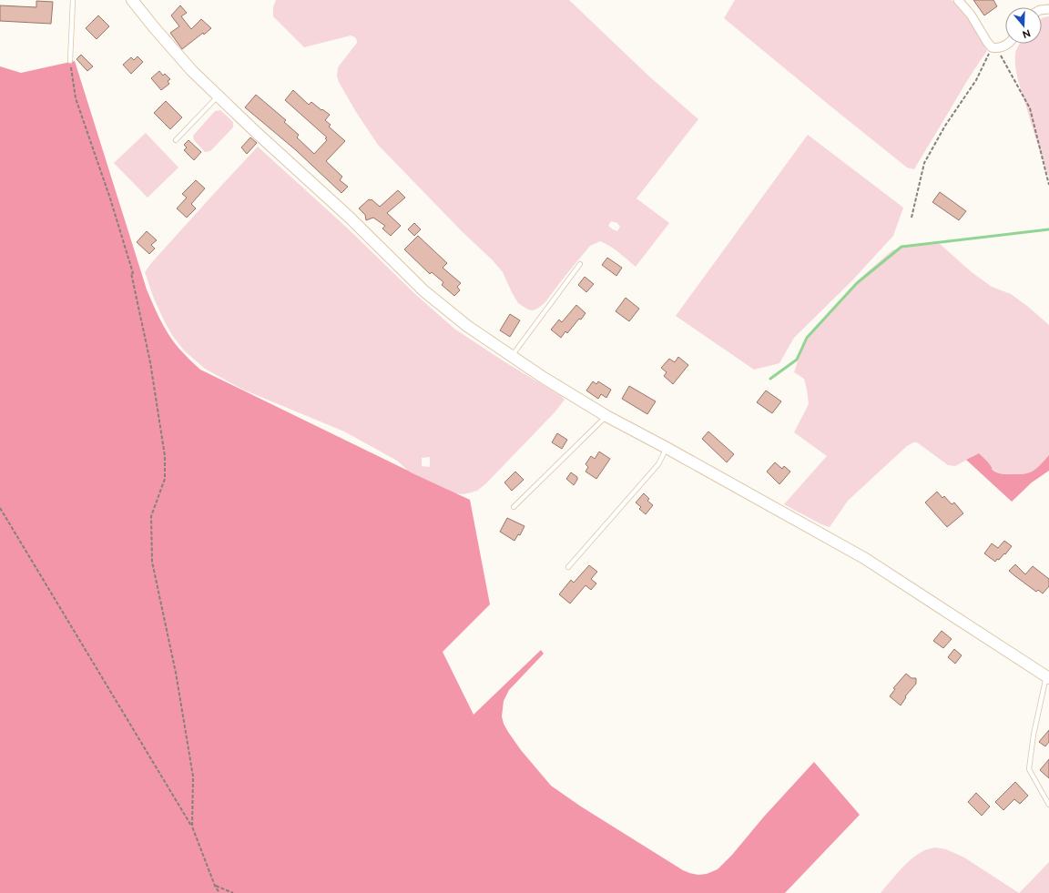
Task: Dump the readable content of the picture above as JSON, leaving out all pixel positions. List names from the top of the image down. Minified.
{"north":"bottom"}
